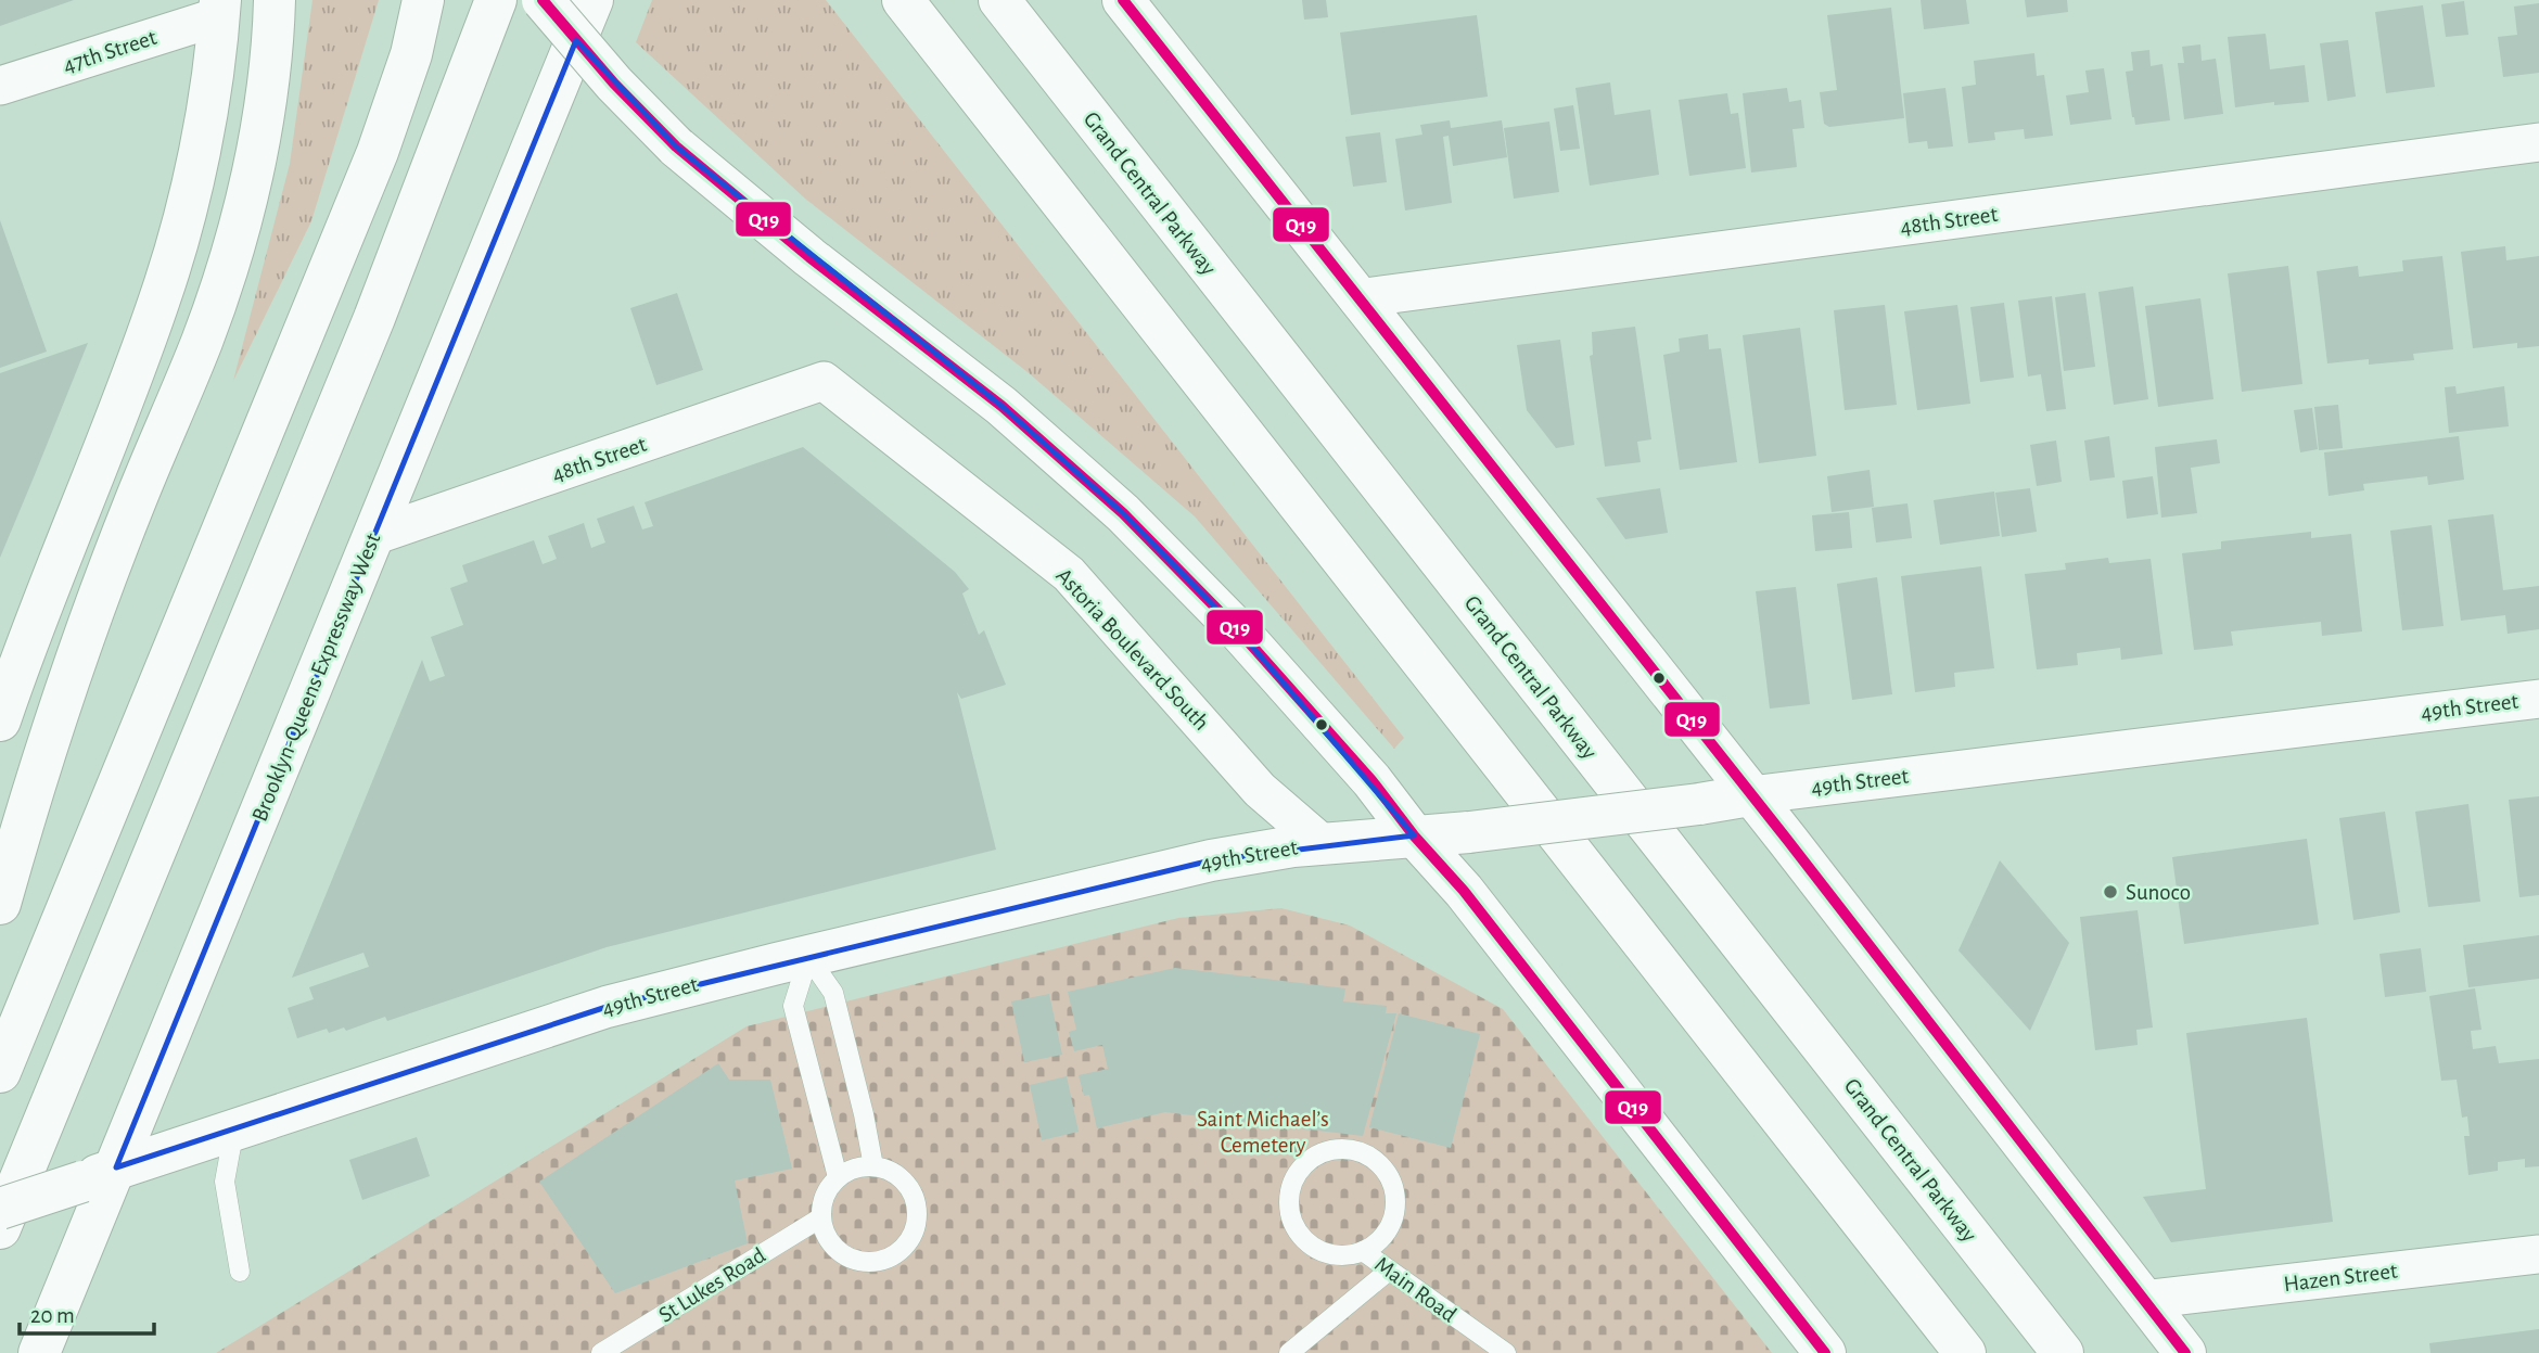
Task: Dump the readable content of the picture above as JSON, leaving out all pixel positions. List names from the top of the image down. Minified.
{"streets":{"main road":["Grand Central Parkway","Brooklyn-Queens Expressway West","49th Street"],"street":["47th Street","48th Street","Astoria Boulevard South","Hazen Street"],"lane":["St Lukes Road","Main Road"]},"crossings":[["48th Street","Astoria Boulevard South"],["48th Street","Brooklyn-Queens Expressway West"],["Astoria Boulevard South","49th Street"],["Brooklyn-Queens Expressway West","49th Street"]],"parks":["Saint Michael’s Cemetery"],"places":["Sunoco"],"lines":["transit line Q19"],"scale_bar":"20 m"}
